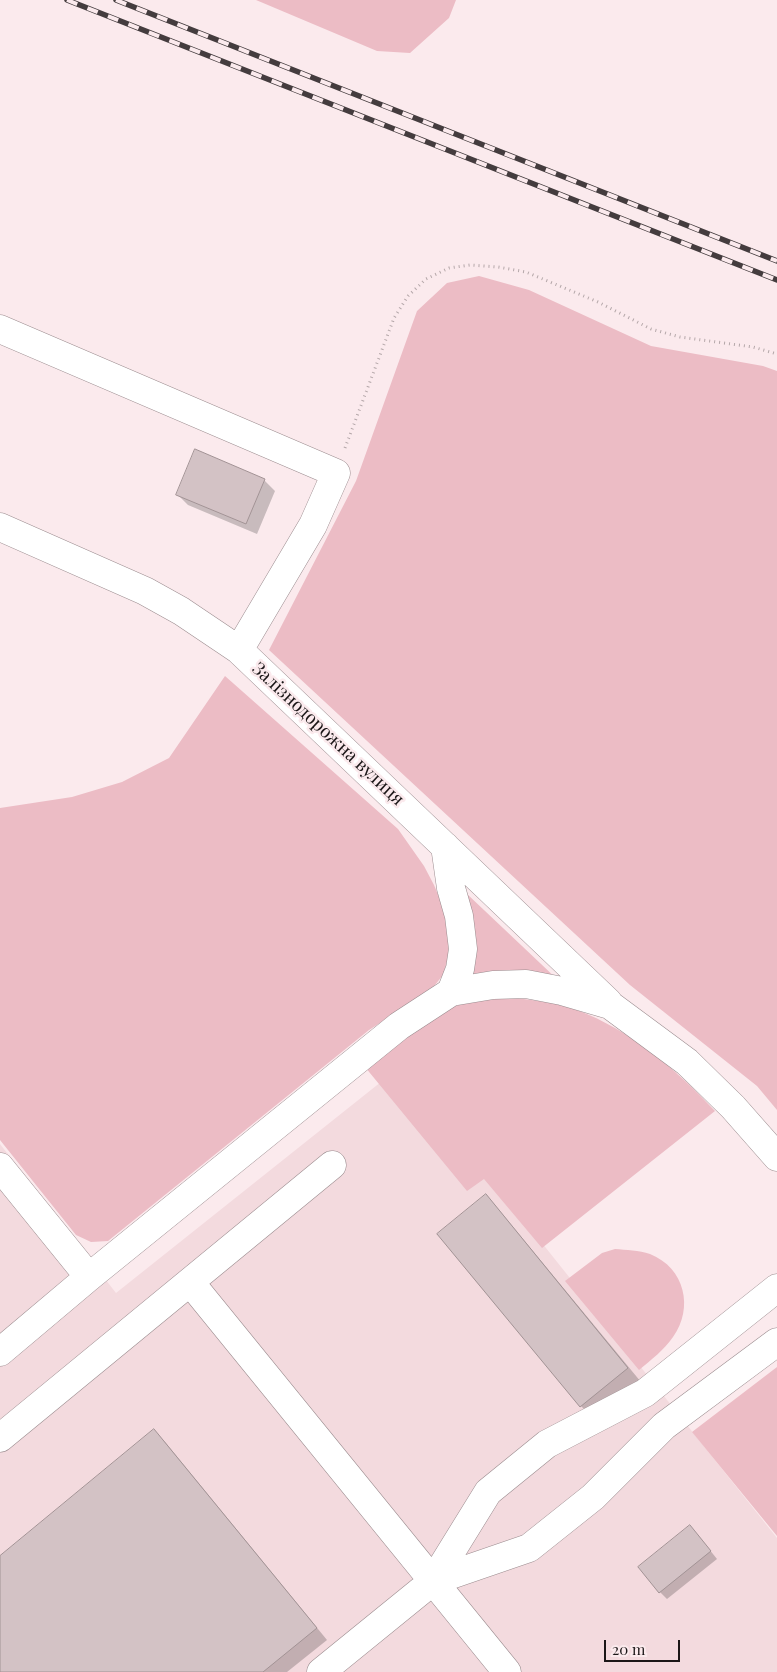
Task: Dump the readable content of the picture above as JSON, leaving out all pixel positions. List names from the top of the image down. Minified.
{"streets":{"street":["Залізнодорожна вулиця"]},"scale_bar":"20 m"}
